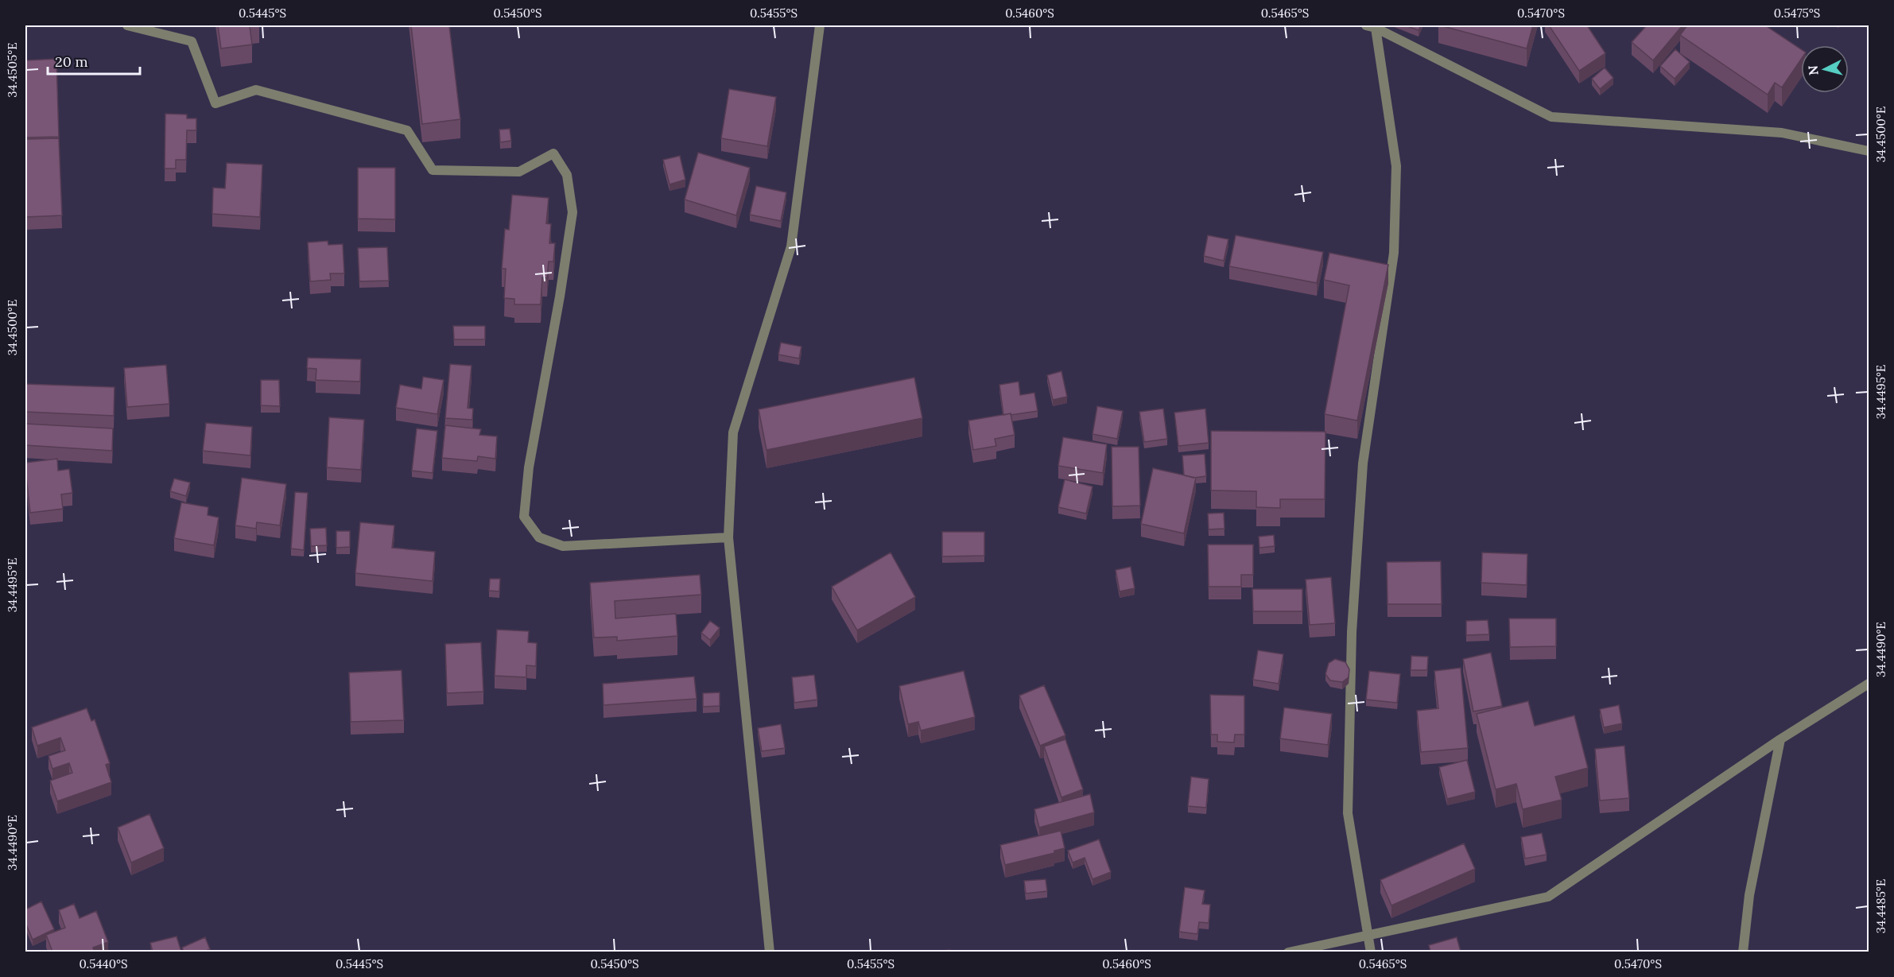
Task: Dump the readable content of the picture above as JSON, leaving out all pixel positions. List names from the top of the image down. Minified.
{"scale_bar":"20 m","north":"left","coordinates":["0.5445°S","0.5450°S","0.5455°S","0.5460°S","0.5465°S","0.5470°S","0.5475°S","34.4505°E","34.4500°E","34.4495°E","34.4490°E","34.4485°E","0.5440°S"]}
